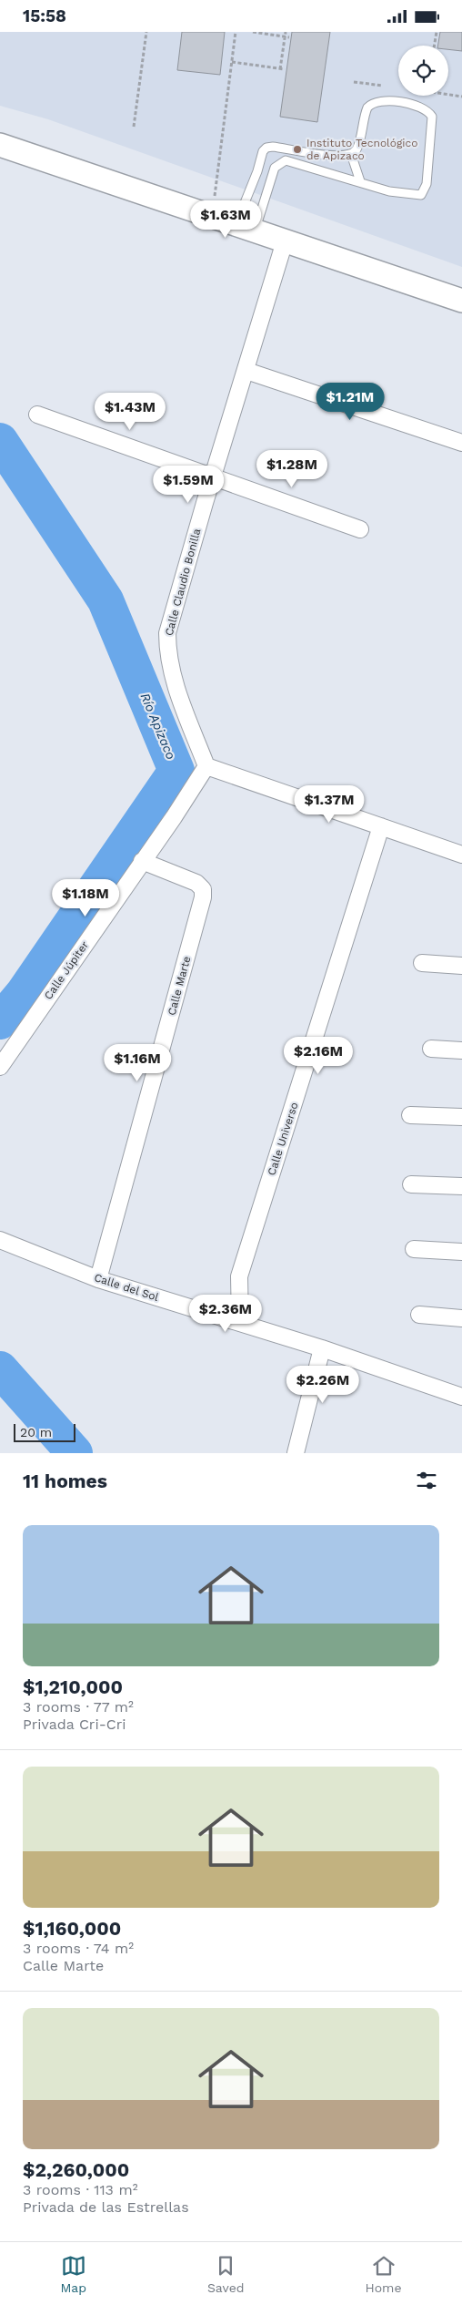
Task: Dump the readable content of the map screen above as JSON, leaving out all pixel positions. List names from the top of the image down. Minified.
{"streets":{"street":["Calle Claudio Bonilla","Calle Júpiter","Calle Marte","Calle Universo","Calle del Sol"]},"crossings":[["Calle Claudio Bonilla","Calle Júpiter"],["Calle Júpiter","Calle Marte"],["Calle Marte","Calle del Sol"],["Calle Universo","Calle del Sol"]],"water":["Río Apizaco"],"places":["Instituto Tecnológico de Apizaco"],"scale_bar":"20 m","page":{"status":"15:58","price":["$1.63M","$1.21M","$1.43M","$1.28M","$1.59M","$1.37M","$1.18M","$2.16M","$1.16M","$2.36M","$2.26M"],"scale":"20 m","heading":"11 homes","list":[{"name":"$1,210,000","note":"3 rooms · 77 m² · Privada Cri-Cri"},{"name":"$1,160,000","note":"3 rooms · 74 m² · Calle Marte"},{"name":"$2,260,000","note":"3 rooms · 113 m² · Privada de las Estrellas"}],"tabs":["Map","Saved","Home"]}}
